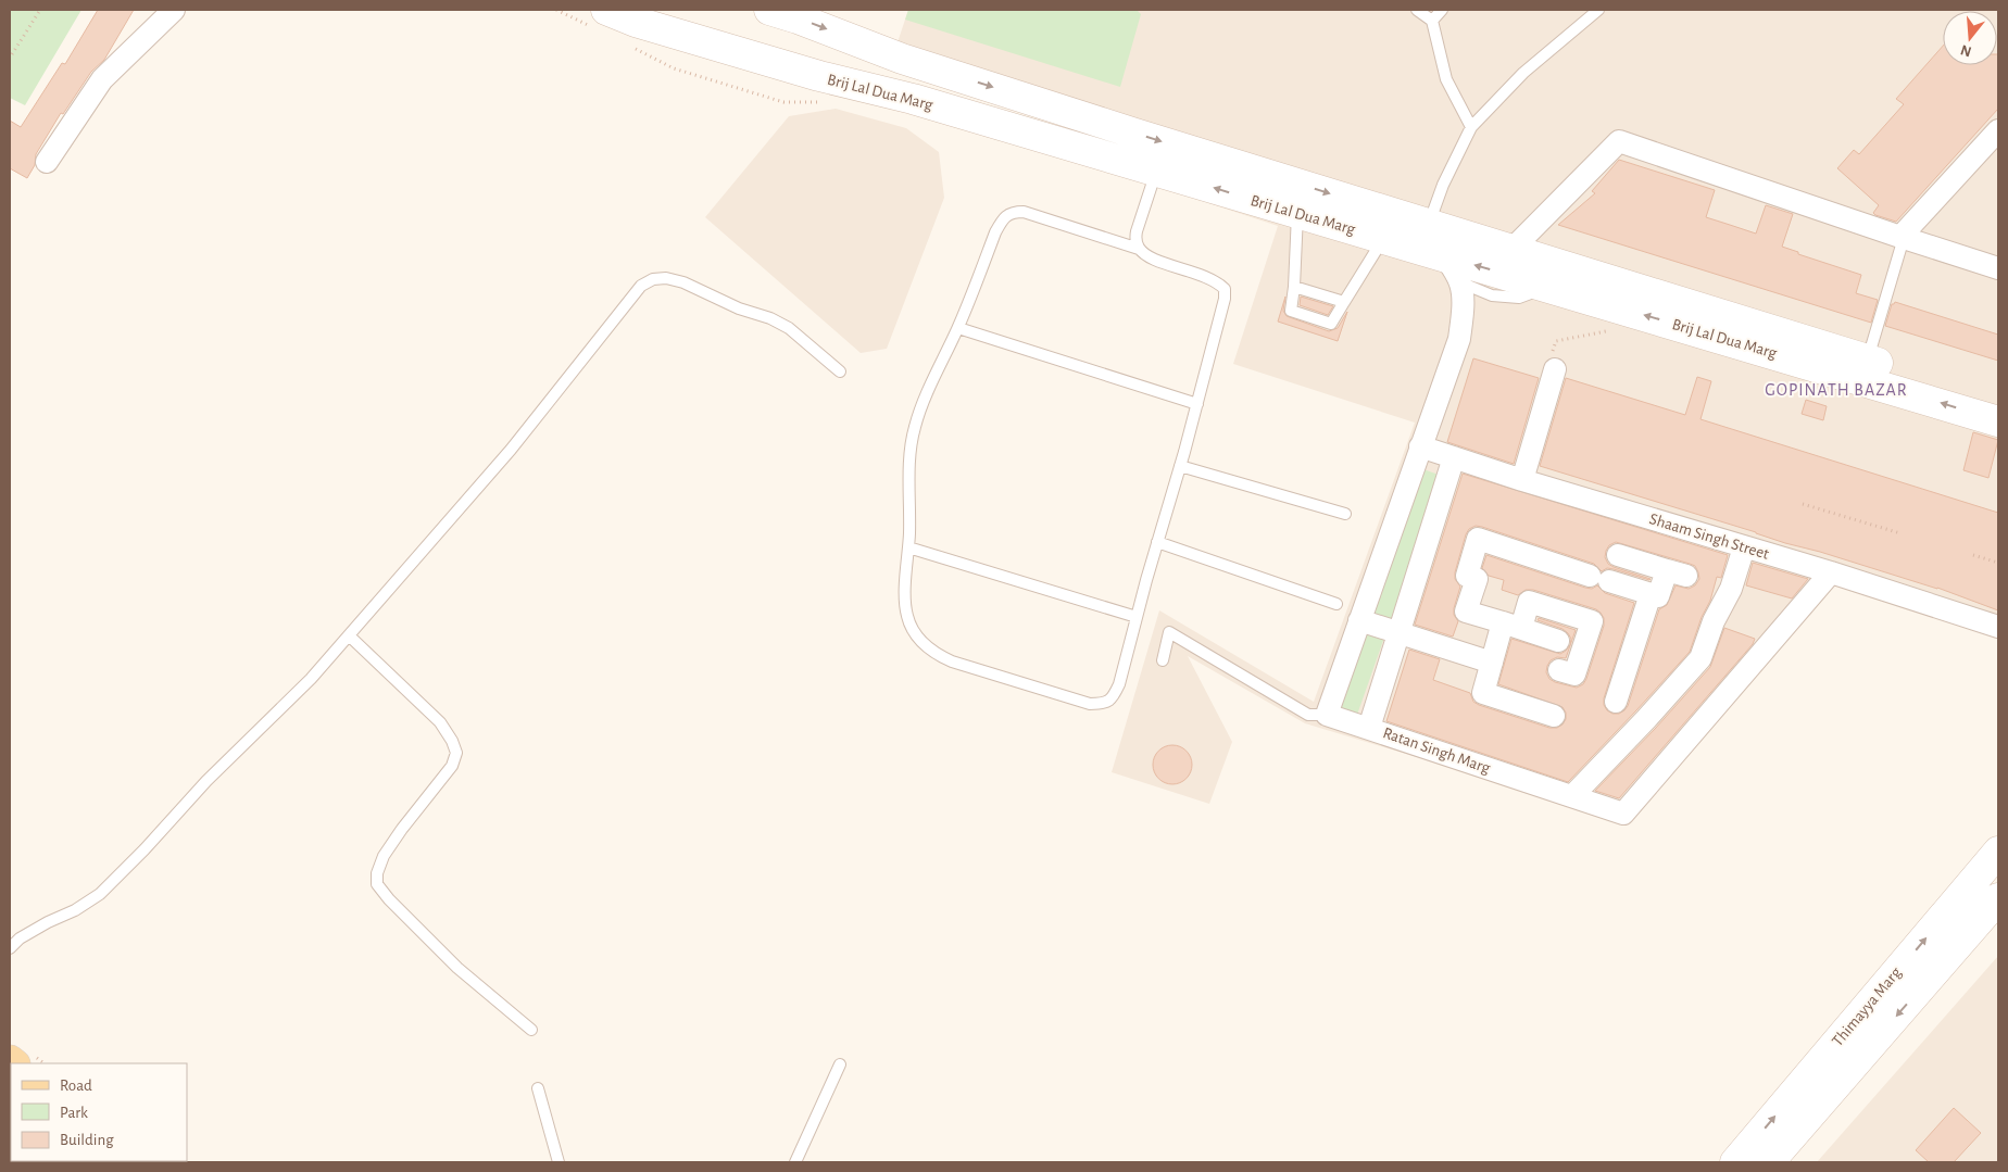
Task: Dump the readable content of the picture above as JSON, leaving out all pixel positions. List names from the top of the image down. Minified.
{"streets":{"street":["Brij Lal Dua Marg","Shaam Singh Street","Ratan Singh Marg","Thimayya Marg"]},"crossings":[["Shaam Singh Street","Ratan Singh Marg"]],"districts":["GOPINATH BAZAR"],"legend":["Road","Park","Building"],"north":"bottom"}
